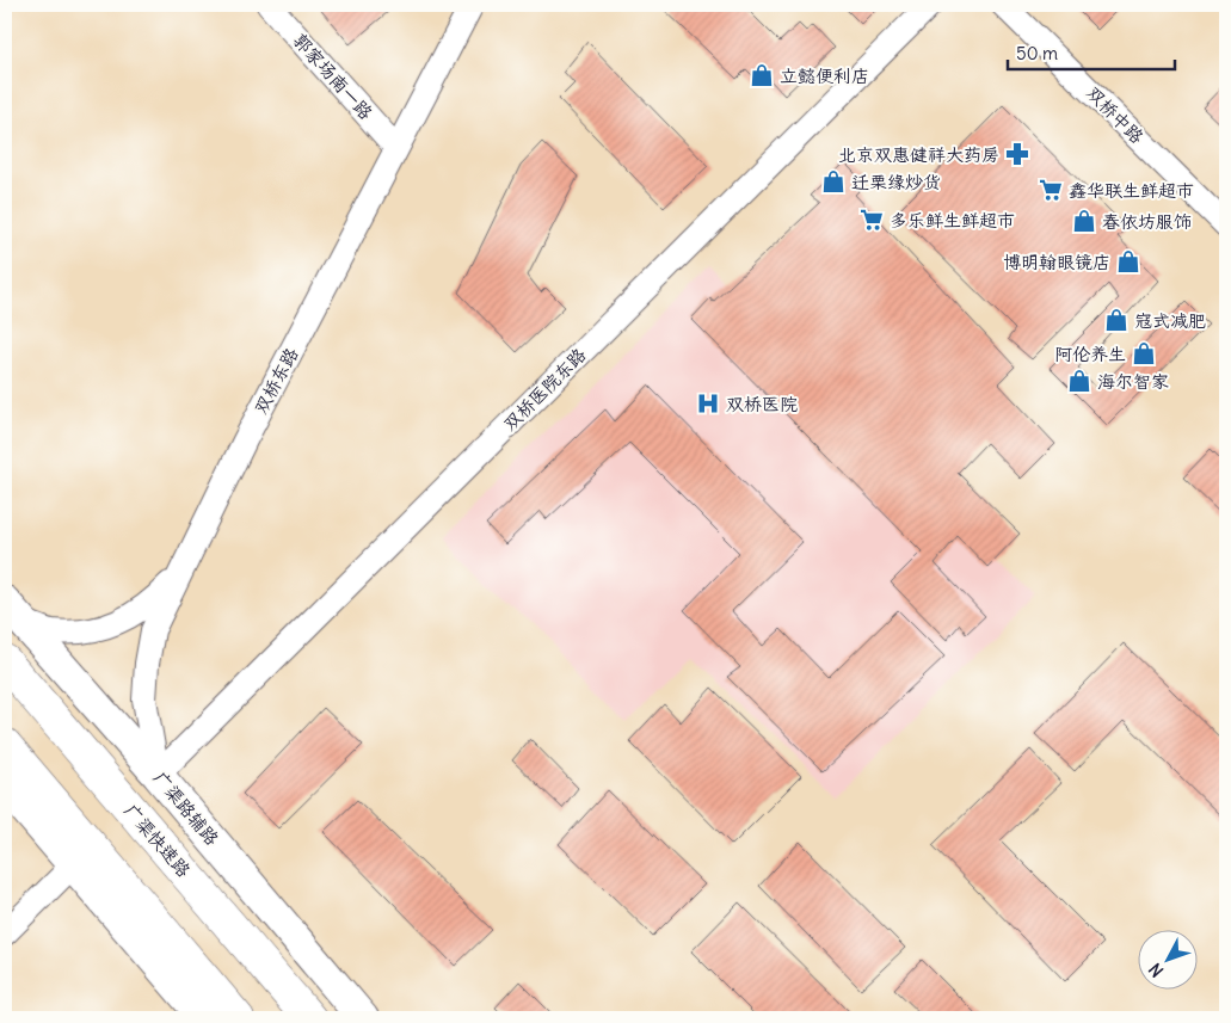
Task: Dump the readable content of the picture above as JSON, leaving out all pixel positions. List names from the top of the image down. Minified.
{"streets":{"highway":["广渠快速路"],"main road":["广渠路辅路"],"street":["郭家场南一路","双桥中路","双桥东路","双桥医院东路"]},"crossings":[["郭家场南一路","双桥东路"],["双桥东路","双桥医院东路"],["双桥东路","广渠路辅路"],["双桥医院东路","广渠路辅路"]],"places":{"shop":["立懿便利店","迁栗缘炒货","春依坊服饰","博明翰眼镜店","寇式减肥","阿伦养生","海尔智家"],"pharmacy":["北京双惠健祥大药房"],"supermarket":["鑫华联生鲜超市","多乐鲜生鲜超市"],"hospital":["双桥医院"]},"scale_bar":"50 m","north":"bottom left"}
